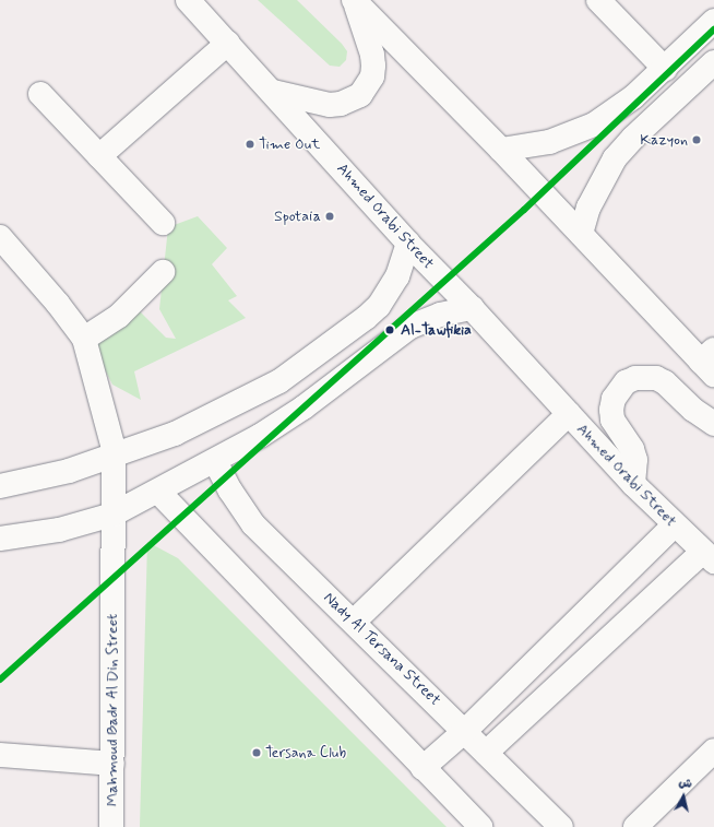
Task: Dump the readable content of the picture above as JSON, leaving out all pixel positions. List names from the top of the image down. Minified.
{"streets":{"street":["Ahmed Orabi Street","Nady Al Tersana Street","Mahmoud Badr Al Din Street"]},"places":["Kazyon","Time Out","Spotaia","Al-Tawfikia","Tersana Club"],"north":"top"}
